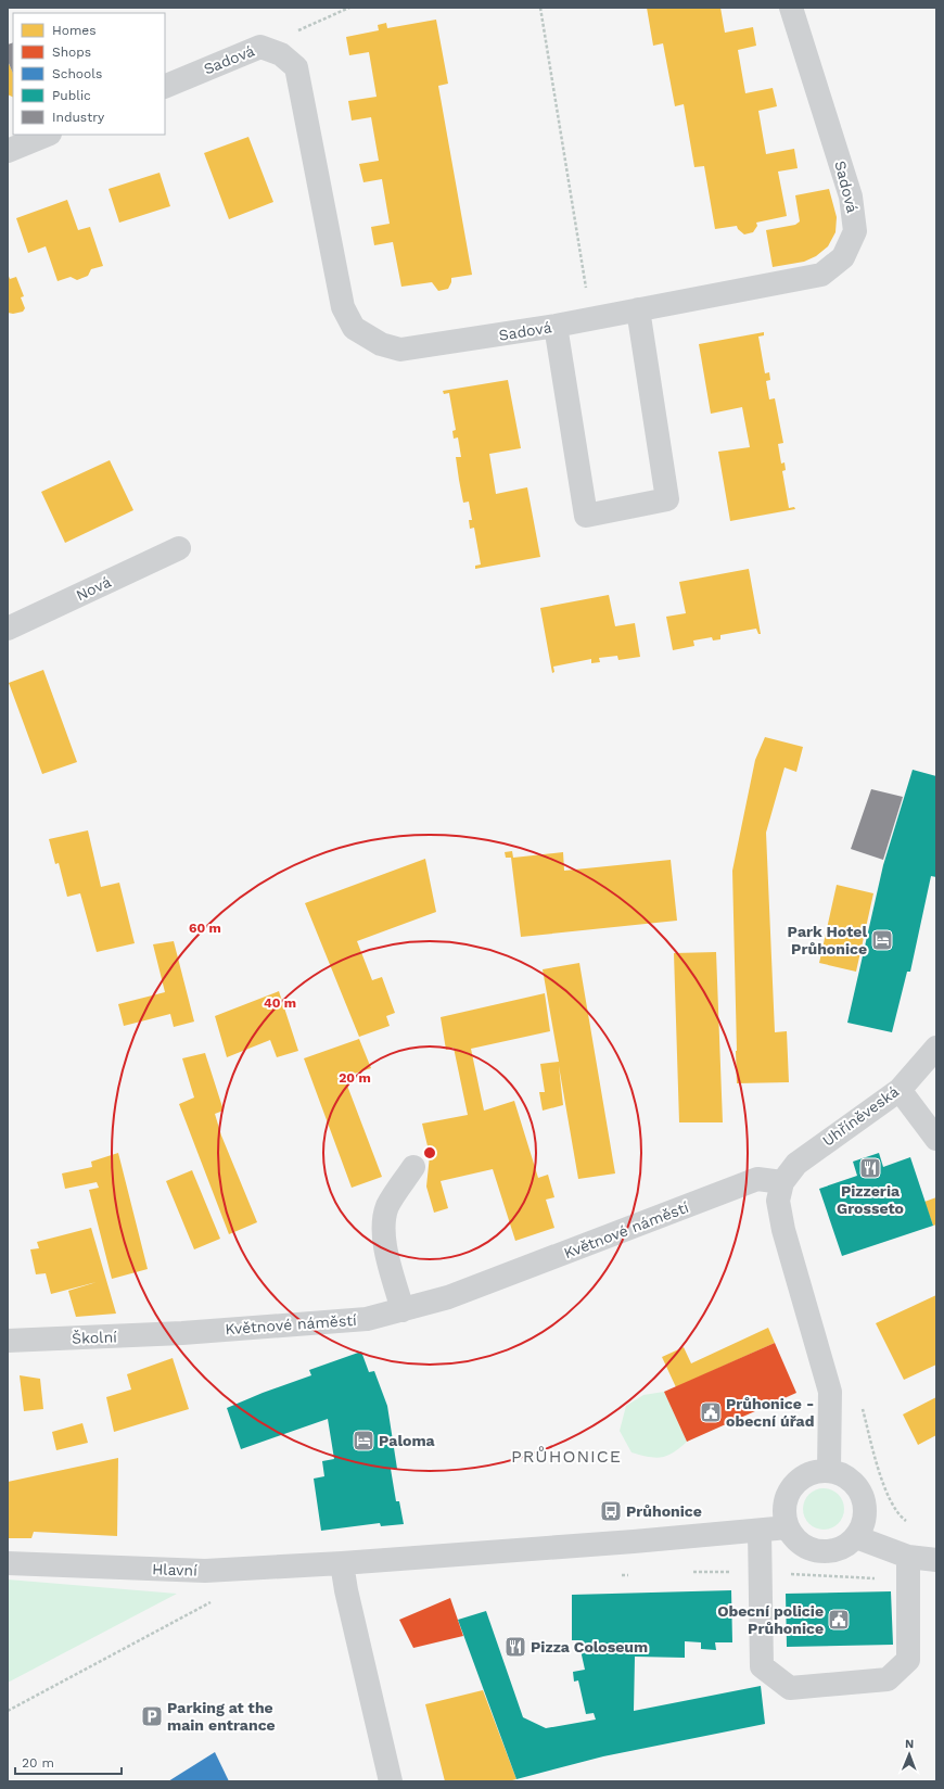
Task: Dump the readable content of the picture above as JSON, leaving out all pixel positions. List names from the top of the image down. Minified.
{"streets":{"street":["Sadová","Nová","Uhříněveská","Květnové náměstí","Školní","Hlavní"]},"crossings":[["Uhříněveská","Květnové náměstí"],["Květnové náměstí","Školní"]],"districts":["PRŮHONICE"],"places":{"hotel":["Park Hotel Průhonice","Paloma"],"restaurant":["Pizzeria Grosseto","Pizza Coloseum"],"public building":["Průhonice - obecní úřad","Obecní policie Průhonice"],"bus stop":["Průhonice"],"parking":["Parking at the main entrance"]},"legend":["Homes","Shops","Schools","Public","Industry"],"scale_bar":"20 m","north":"top","rings":["60 m","40 m","20 m"]}
